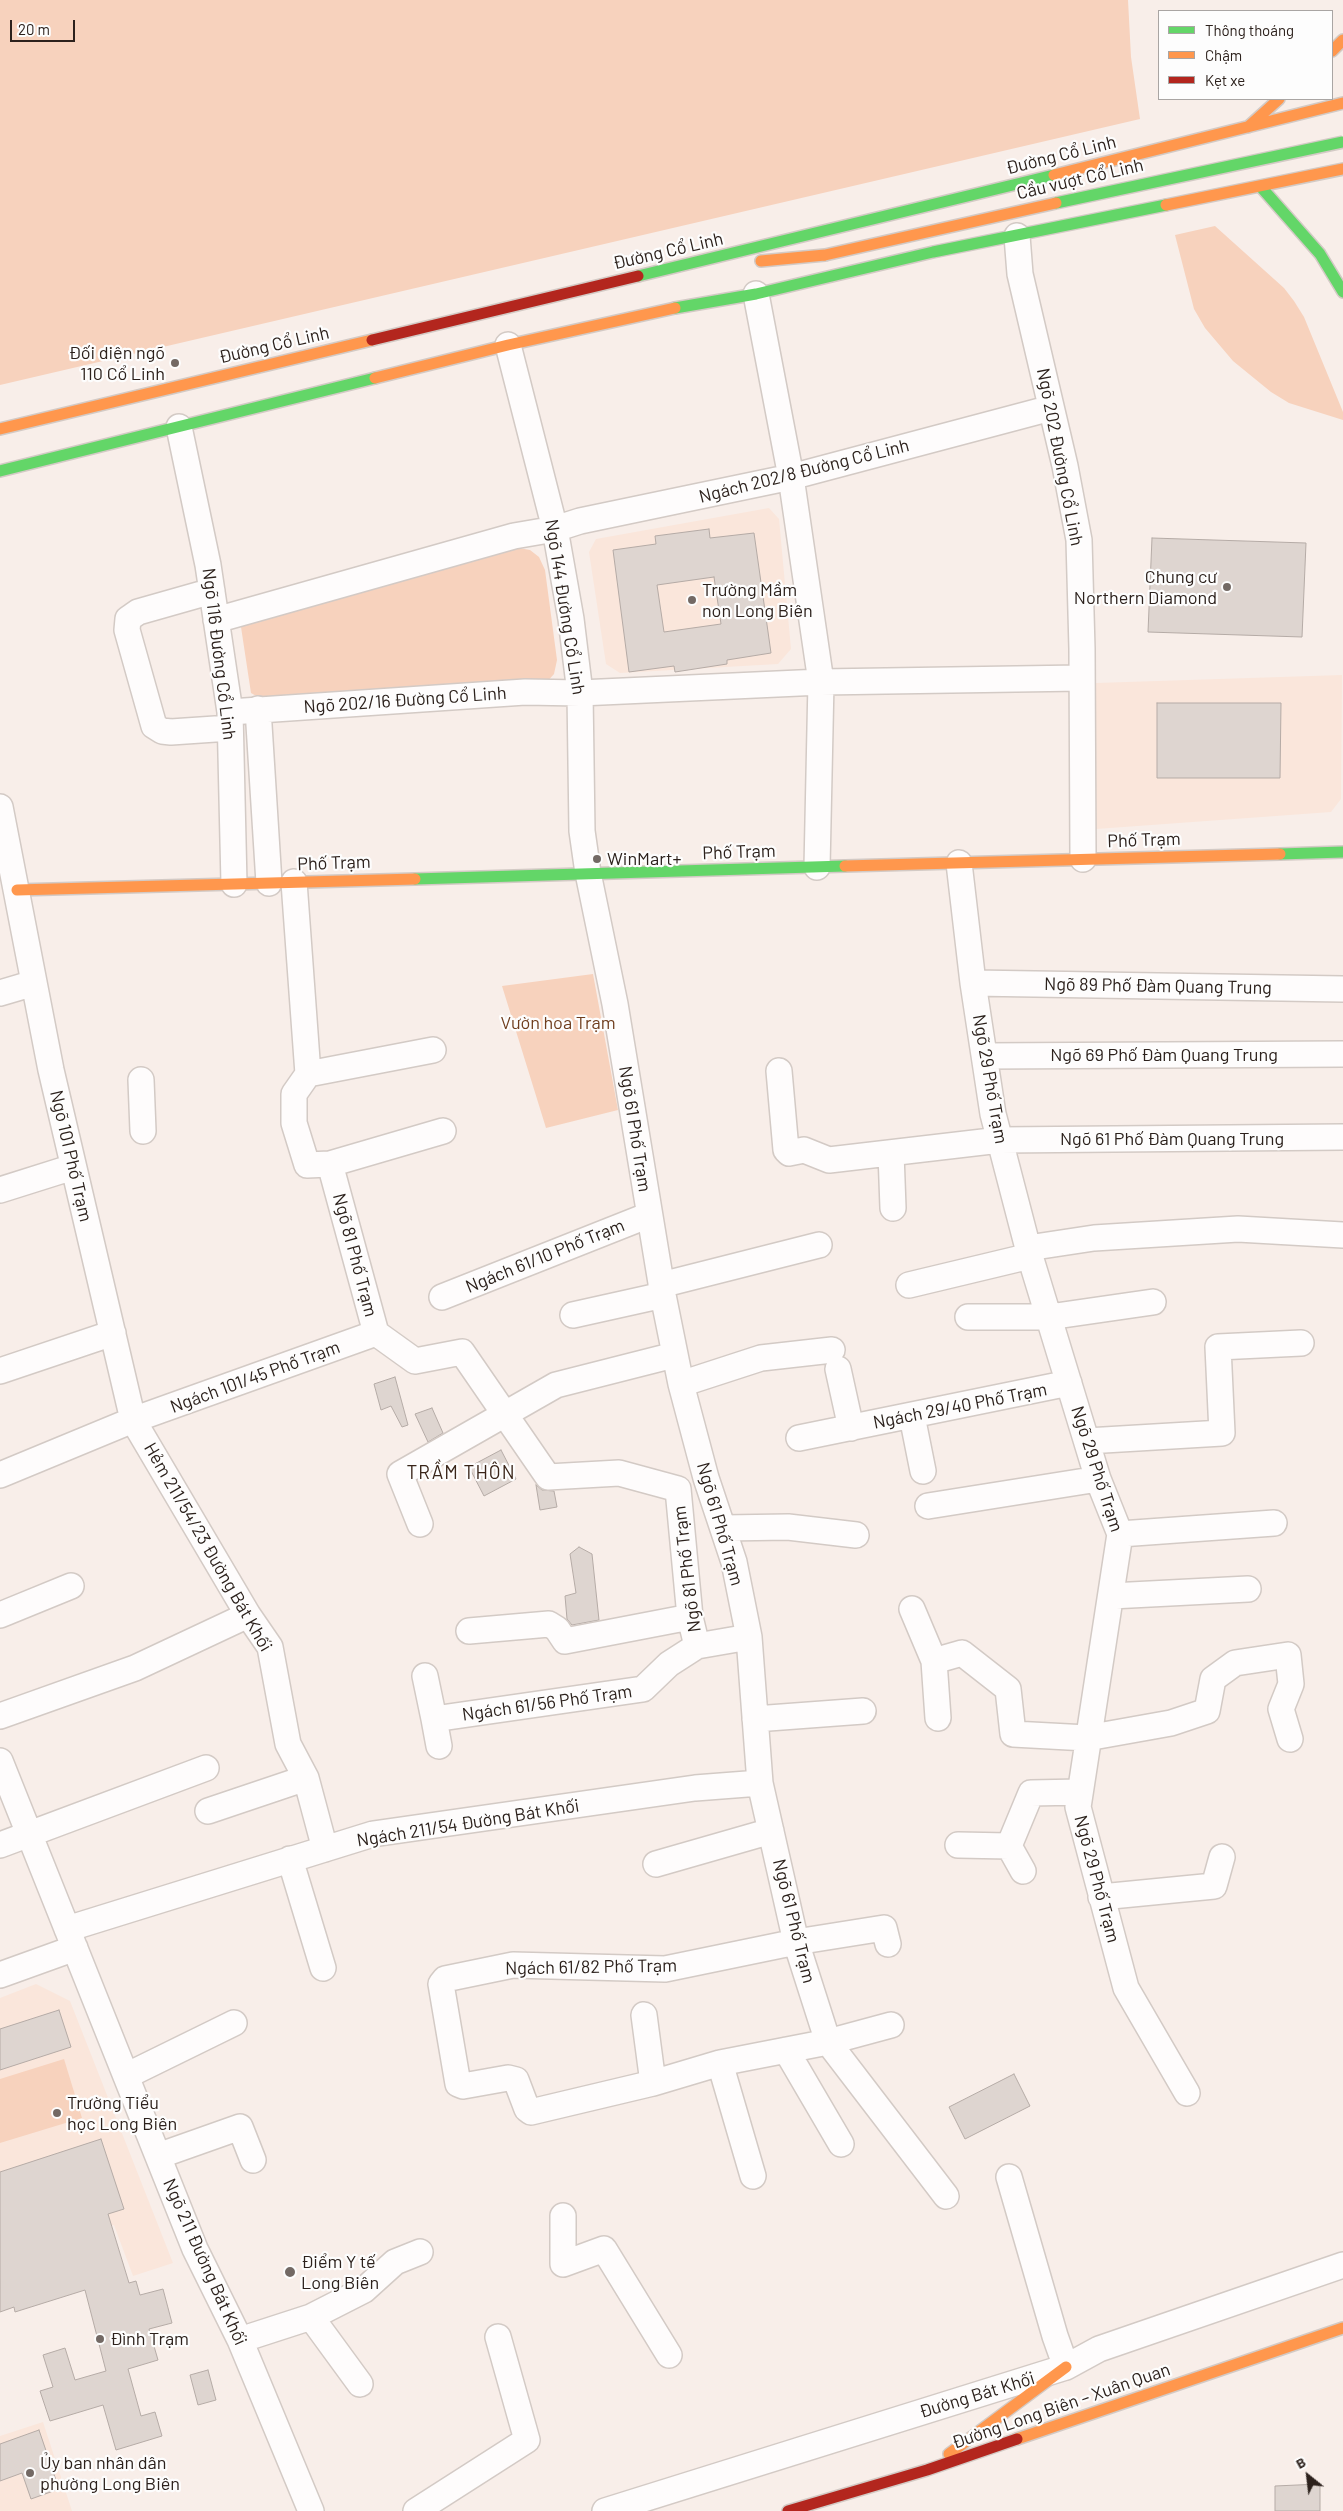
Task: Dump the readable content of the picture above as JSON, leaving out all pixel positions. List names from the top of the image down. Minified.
{"streets":{"main road":["Đường Cổ Linh","Cầu vượt Cổ Linh","Phố Trạm","Đường Long Biên – Xuân Quan"],"street":["Ngõ 202 Đường Cổ Linh","Ngách 202/8 Đường Cổ Linh","Ngõ 144 Đường Cổ Linh","Ngõ 116 Đường Cổ Linh","Ngõ 202/16 Đường Cổ Linh","Ngõ 89 Phố Đàm Quang Trung","Ngõ 69 Phố Đàm Quang Trung","Ngõ 29 Phố Trạm","Ngõ 61 Phố Trạm","Ngõ 61 Phố Đàm Quang Trung","Ngõ 101 Phố Trạm","Ngõ 81 Phố Trạm","Ngách 61/10 Phố Trạm","Ngách 101/45 Phố Trạm","Ngách 29/40 Phố Trạm","Hẻm 211/54/23 Đường Bát Khối","Ngách 61/56 Phố Trạm","Ngách 211/54 Đường Bát Khối","Ngách 61/82 Phố Trạm","Ngõ 211 Đường Bát Khối","Đường Bát Khối"]},"crossings":[["Đường Cổ Linh","Cầu vượt Cổ Linh"],["Ngõ 202 Đường Cổ Linh","Ngách 202/8 Đường Cổ Linh"],["Ngõ 202 Đường Cổ Linh","Ngõ 202/16 Đường Cổ Linh"],["Ngõ 202 Đường Cổ Linh","Phố Trạm"],["Ngách 202/8 Đường Cổ Linh","Ngõ 144 Đường Cổ Linh"],["Ngách 202/8 Đường Cổ Linh","Ngõ 116 Đường Cổ Linh"],["Ngõ 144 Đường Cổ Linh","Ngõ 202/16 Đường Cổ Linh"],["Ngõ 144 Đường Cổ Linh","Phố Trạm"],["Ngõ 144 Đường Cổ Linh","Ngõ 61 Phố Trạm"],["Ngõ 116 Đường Cổ Linh","Ngõ 202/16 Đường Cổ Linh"],["Ngõ 116 Đường Cổ Linh","Phố Trạm"],["Phố Trạm","Ngõ 29 Phố Trạm"],["Phố Trạm","Ngõ 61 Phố Trạm"],["Phố Trạm","Ngõ 101 Phố Trạm"],["Ngõ 89 Phố Đàm Quang Trung","Ngõ 29 Phố Trạm"],["Ngõ 69 Phố Đàm Quang Trung","Ngõ 29 Phố Trạm"],["Ngõ 29 Phố Trạm","Ngõ 61 Phố Đàm Quang Trung"],["Ngõ 29 Phố Trạm","Ngách 29/40 Phố Trạm"],["Ngõ 61 Phố Trạm","Ngách 61/10 Phố Trạm"],["Ngõ 61 Phố Trạm","Ngách 61/56 Phố Trạm"],["Ngõ 61 Phố Trạm","Ngách 211/54 Đường Bát Khối"],["Ngõ 61 Phố Trạm","Ngách 61/82 Phố Trạm"],["Ngõ 101 Phố Trạm","Ngách 101/45 Phố Trạm"],["Ngõ 101 Phố Trạm","Hẻm 211/54/23 Đường Bát Khối"],["Ngõ 81 Phố Trạm","Ngách 101/45 Phố Trạm"],["Ngõ 81 Phố Trạm","Ngách 61/56 Phố Trạm"],["Ngách 101/45 Phố Trạm","Hẻm 211/54/23 Đường Bát Khối"],["Hẻm 211/54/23 Đường Bát Khối","Ngách 211/54 Đường Bát Khối"],["Ngách 211/54 Đường Bát Khối","Ngõ 211 Đường Bát Khối"]],"districts":["TRẦM THÔN"],"parks":["Vườn hoa Trạm"],"places":["Đối diện ngõ 110 Cổ Linh","Chung cư Northern Diamond","Trường Mầm non Long Biên","WinMart+","Trường Tiểu học Long Biên","Điểm Y tế Long Biên","Đình Trạm","Ủy ban nhân dân phường Long Biên"],"legend":["Thông thoáng","Chậm","Kẹt xe"],"scale_bar":"20 m","north":"top left"}
